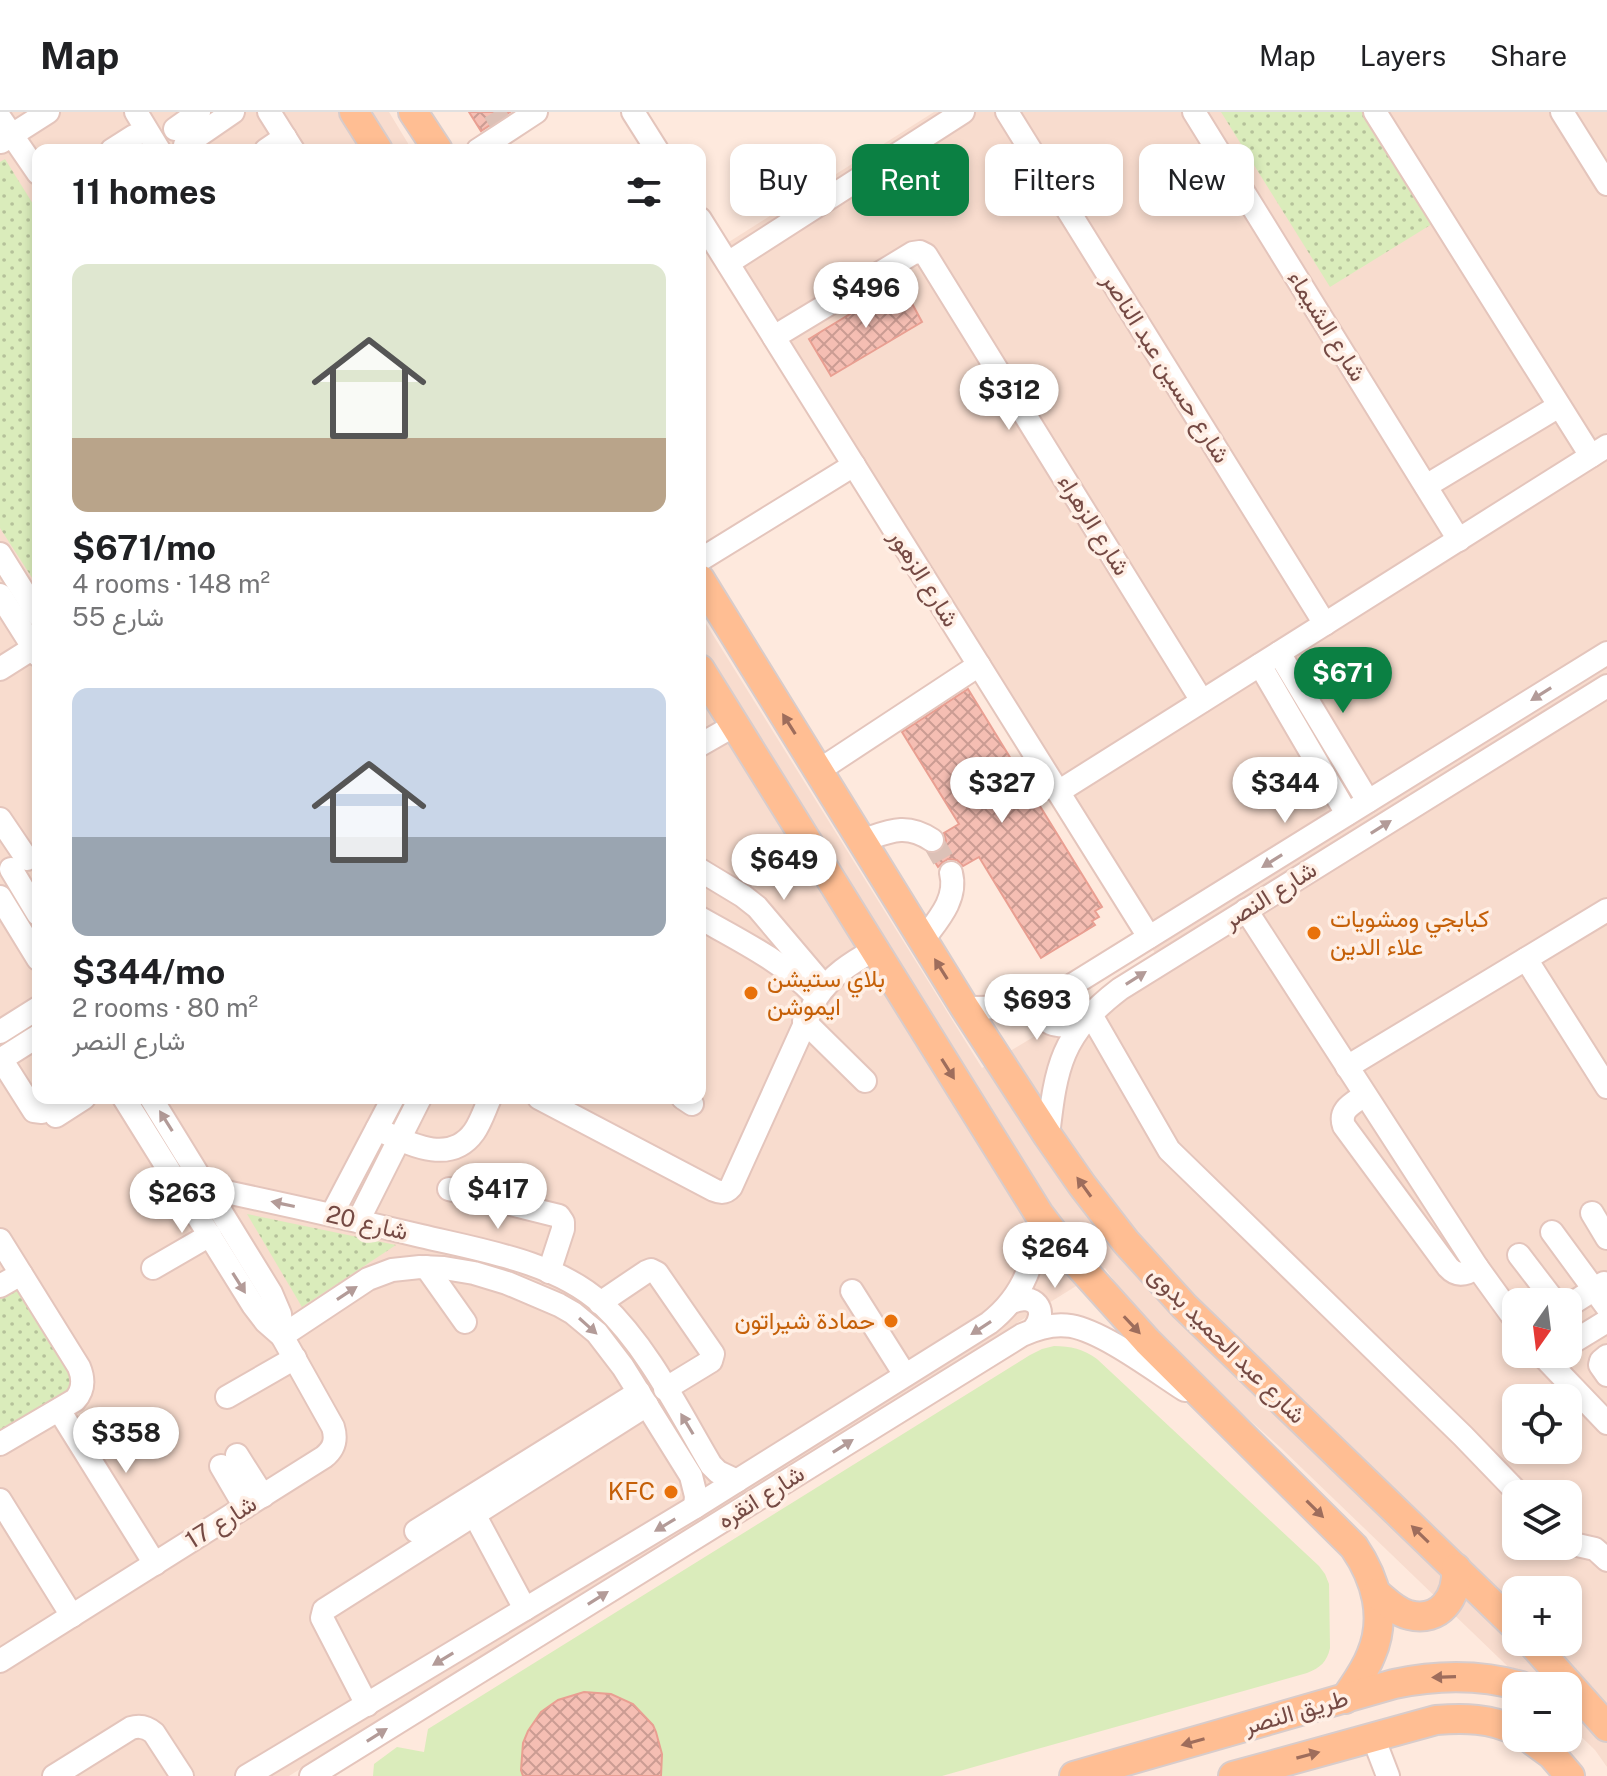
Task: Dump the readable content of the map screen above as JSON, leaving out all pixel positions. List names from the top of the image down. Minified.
{"streets":{"main road":["شارع عبد الحميد بدوى","طريق النصر"],"street":["شارع الشيماء","شارع حسين عبد الناصر","شارع الزهراء","شارع الزهور","شارع النصر","شارع 20","شارع انقره","شارع 17"]},"crossings":[["شارع الزهراء","شارع الزهور"],["شارع الزهور","شارع النصر"],["شارع النصر","شارع عبد الحميد بدوى"],["شارع 20","شارع انقره"],["شارع 20","شارع 17"]],"places":["كبابجي ومشويات علاء الدين","بلاي ستيشن ايموشن","حمادة شيراتون","KFC"],"north":"bottom","page":{"header":"Map","nav":["Map","Layers","Share"],"chip":["Buy","Rent","Filters","New"],"heading":"11 homes","list":[{"name":"$671/mo","note":"4 rooms · 148 m² · شارع 55"},{"name":"$344/mo","note":"2 rooms · 80 m² · شارع النصر"}],"price":["$496","$312","$671","$327","$344","$649","$693","$417","$263","$264","$358"],"map_buttons":["+","−"]}}
